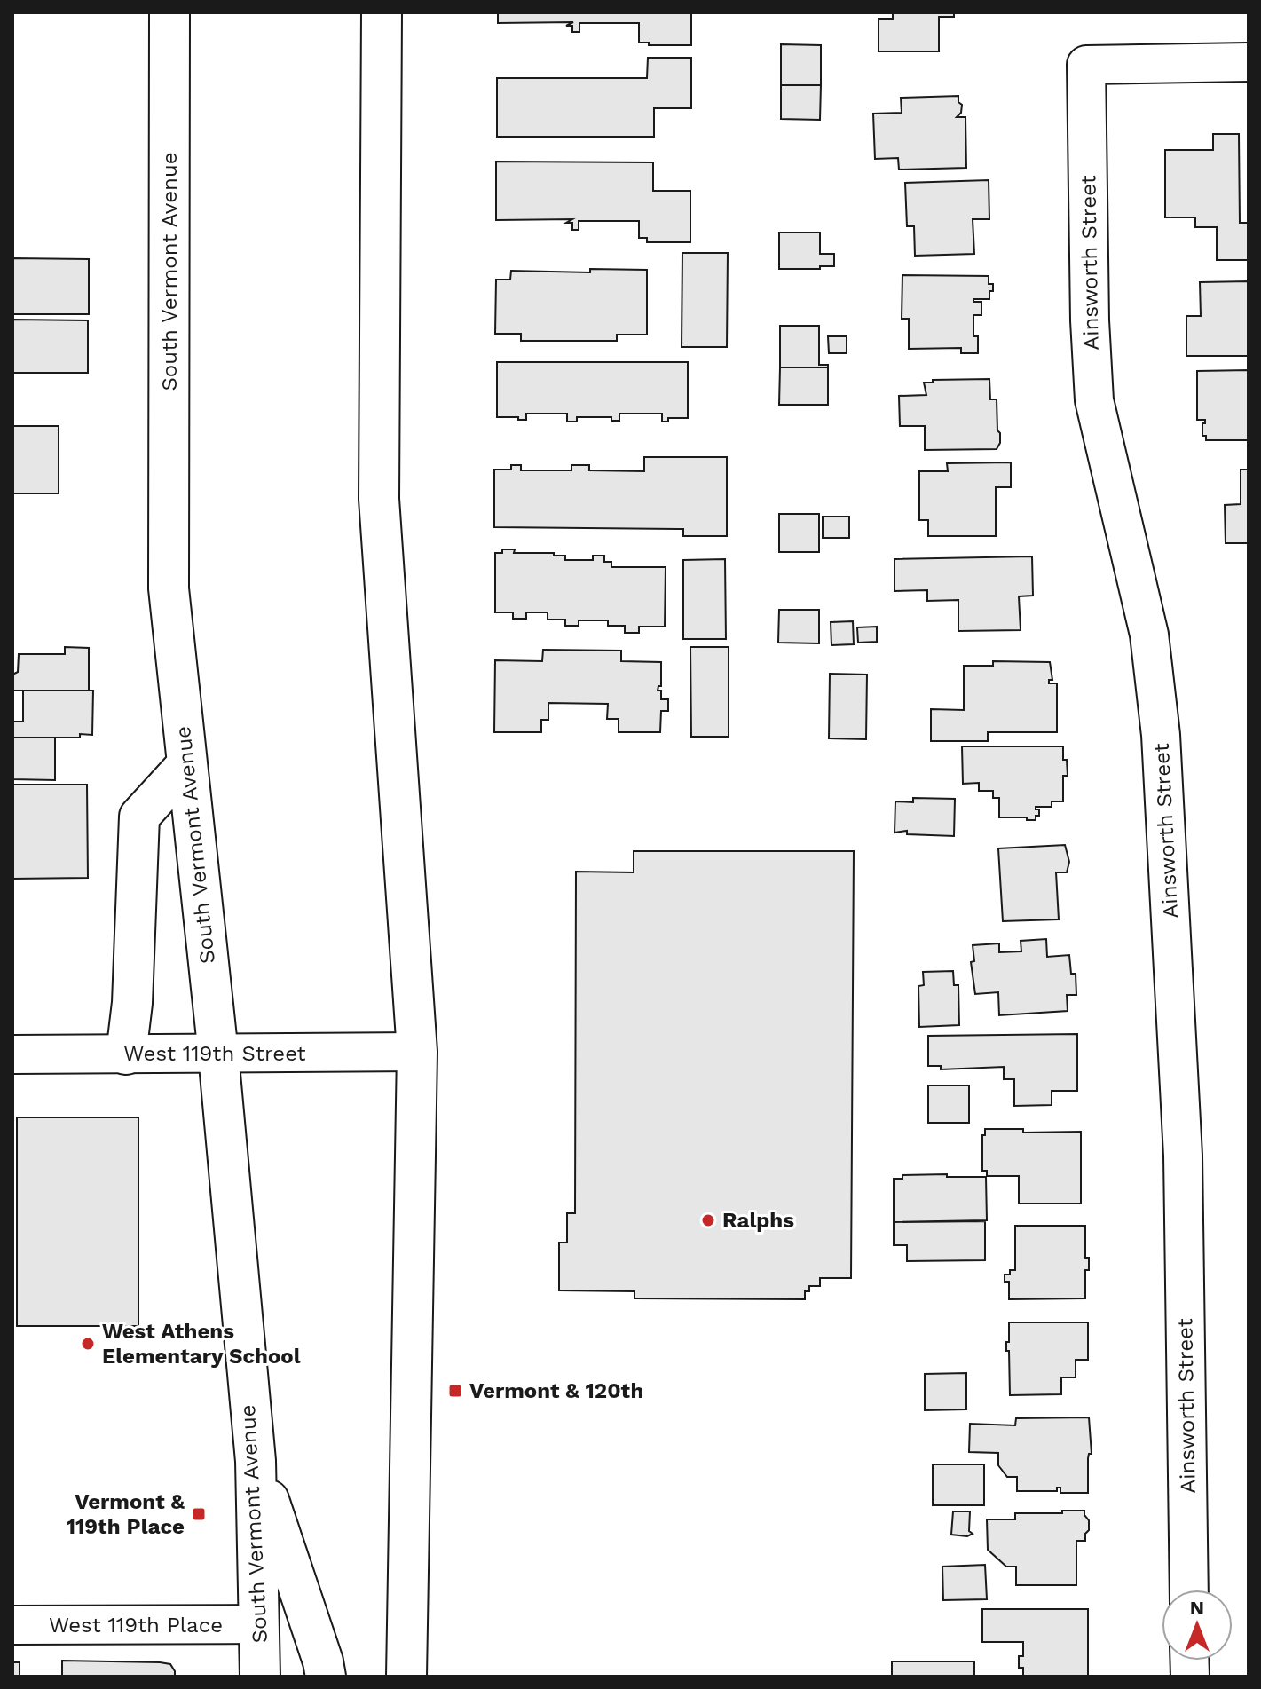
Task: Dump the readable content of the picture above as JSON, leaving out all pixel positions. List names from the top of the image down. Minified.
{"streets":{"main road":["South Vermont Avenue"],"street":["Ainsworth Street","West 119th Street","West 119th Place"]},"crossings":[["South Vermont Avenue","West 119th Street"],["South Vermont Avenue","West 119th Place"]],"places":{"other":["Ralphs","West Athens Elementary School"],"transit":["Vermont & 120th","Vermont & 119th Place"]},"north":"top"}
